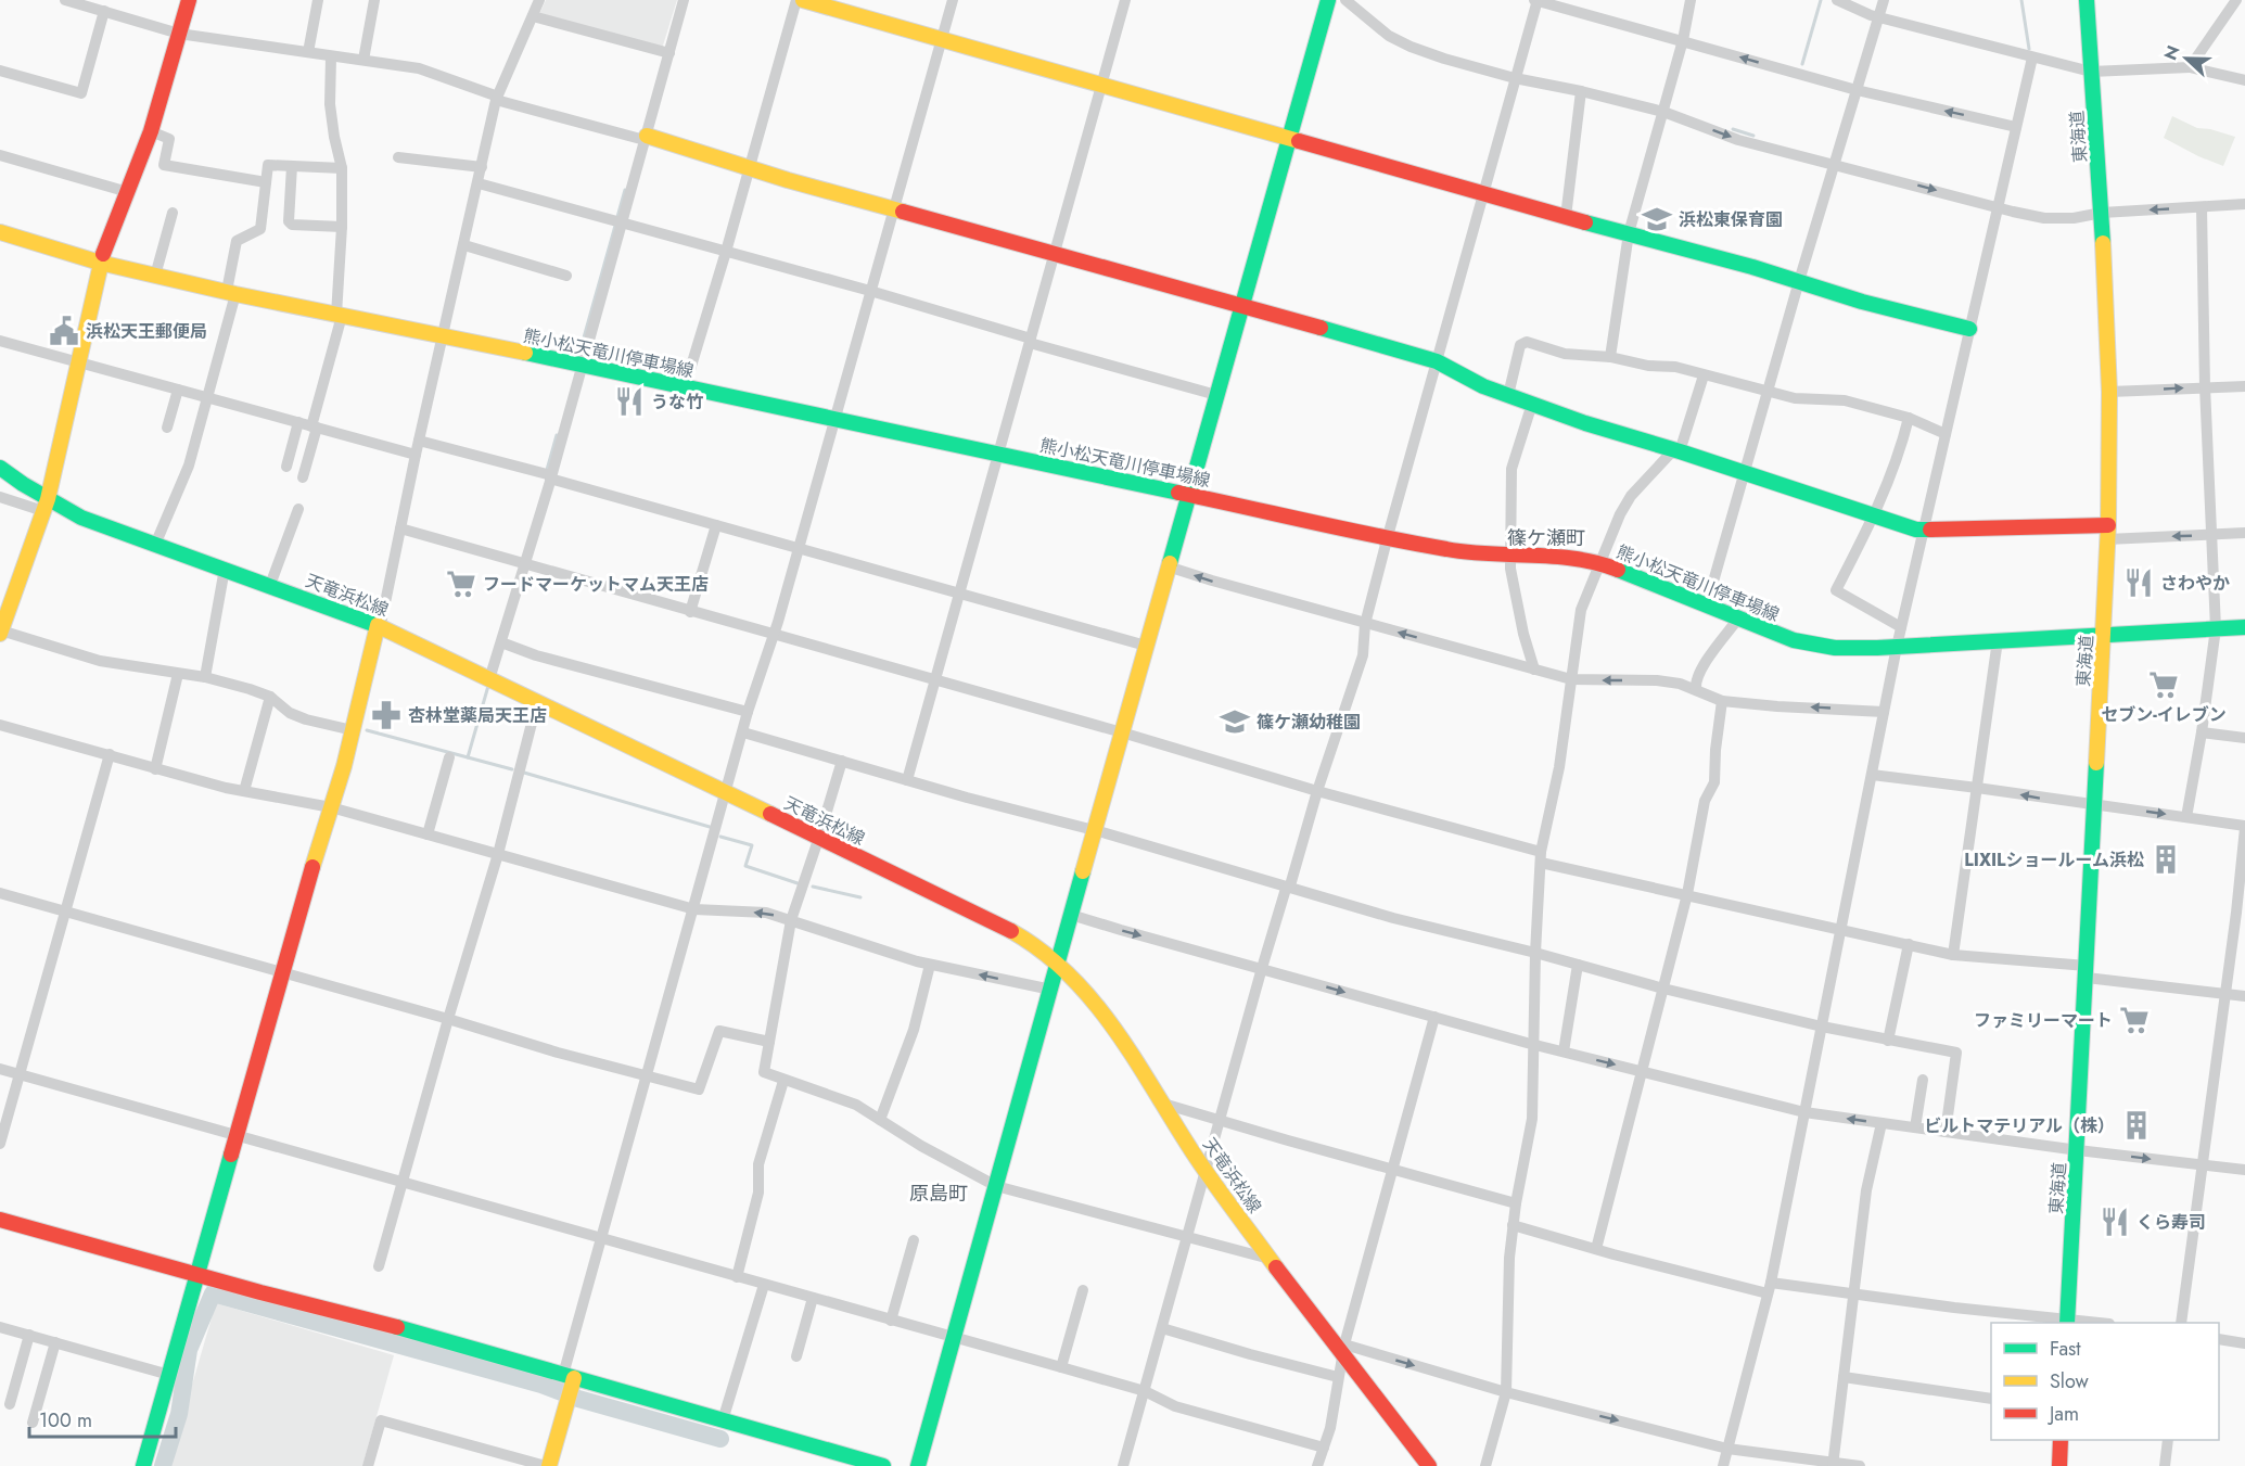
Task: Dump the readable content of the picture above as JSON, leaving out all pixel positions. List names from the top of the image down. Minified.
{"streets":{"main road":["東海道","熊小松天竜川停車場線","天竜浜松線"]},"crossings":[["東海道","熊小松天竜川停車場線"]],"districts":["篠ケ瀬町","原島町"],"places":{"school or university":["浜松東保育園","篠ケ瀬幼稚園"],"public building":["浜松天王郵便局"],"restaurant":["うな竹","さわやか","くら寿司"],"supermarket":["フードマーケットマム天王店","セブン-イレブン","ファミリーマート"],"pharmacy":["杏林堂薬局天王店"],"building":["LIXILショールーム浜松","ビルトマテリアル（株）"]},"legend":["Fast","Slow","Jam"],"scale_bar":"100 m","north":"left"}
